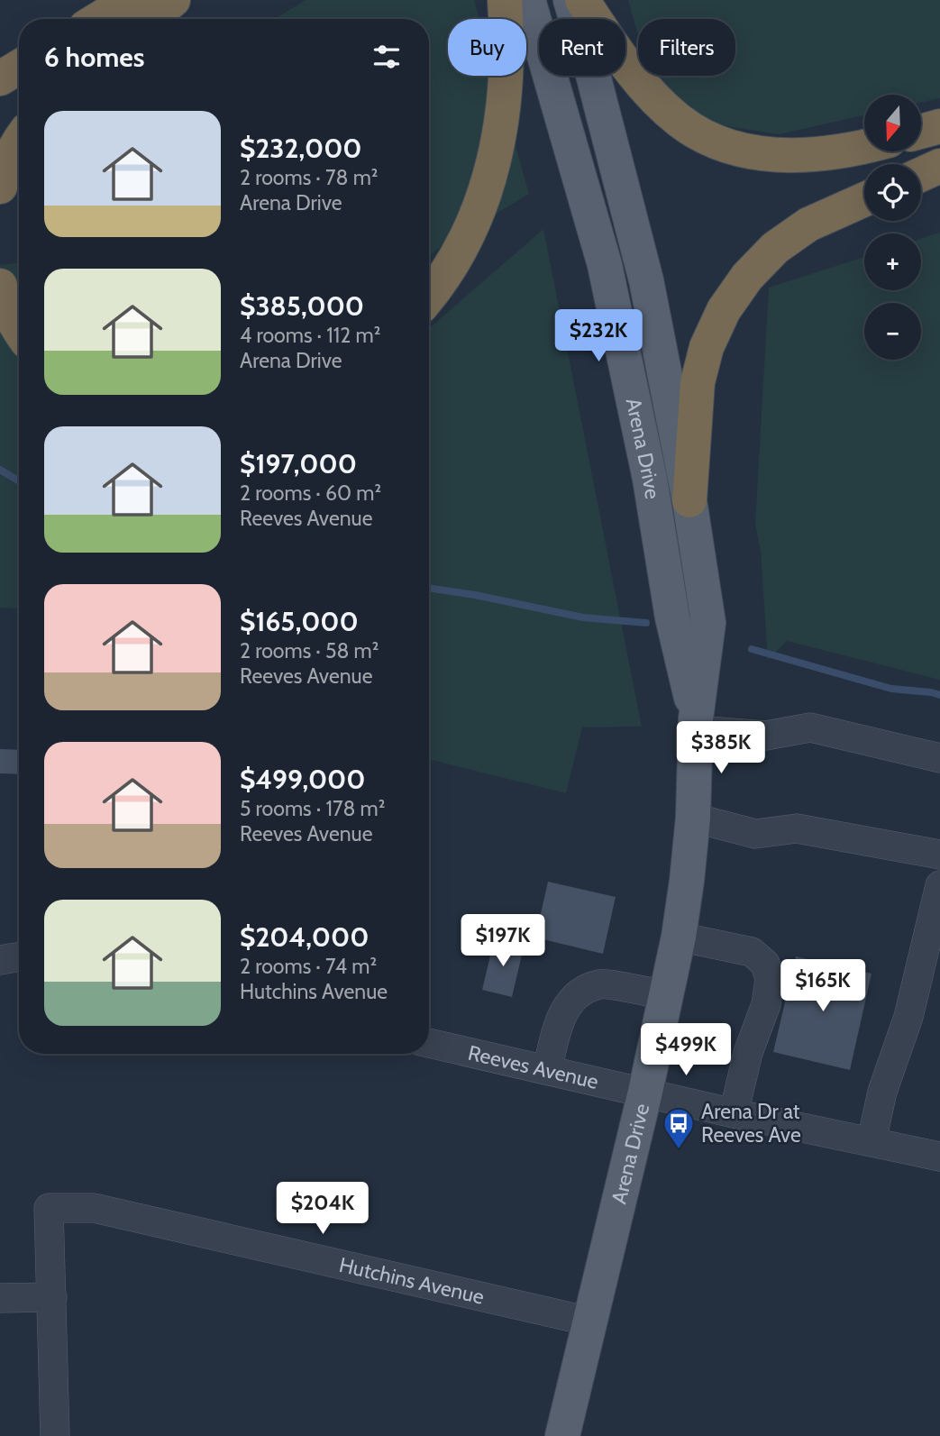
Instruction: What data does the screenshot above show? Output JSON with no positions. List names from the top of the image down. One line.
{"streets":{"main road":["Arena Drive"],"street":["Reeves Avenue","Hutchins Avenue"]},"crossings":[["Arena Drive","Reeves Avenue"],["Arena Drive","Hutchins Avenue"]],"places":{"bus stop":["Arena Dr at Reeves Ave"]},"north":"bottom","page":{"chip":["Buy","Rent","Filters"],"heading":"6 homes","map_buttons":["+","−"],"list":[{"name":"$232,000","note":"2 rooms · 78 m² · Arena Drive"},{"name":"$385,000","note":"4 rooms · 112 m² · Arena Drive"},{"name":"$197,000","note":"2 rooms · 60 m² · Reeves Avenue"},{"name":"$165,000","note":"2 rooms · 58 m² · Reeves Avenue"},{"name":"$499,000","note":"5 rooms · 178 m² · Reeves Avenue"},{"name":"$204,000","note":"2 rooms · 74 m² · Hutchins Avenue"}],"price":["$232K","$385K","$197K","$165K","$499K","$204K"]}}
